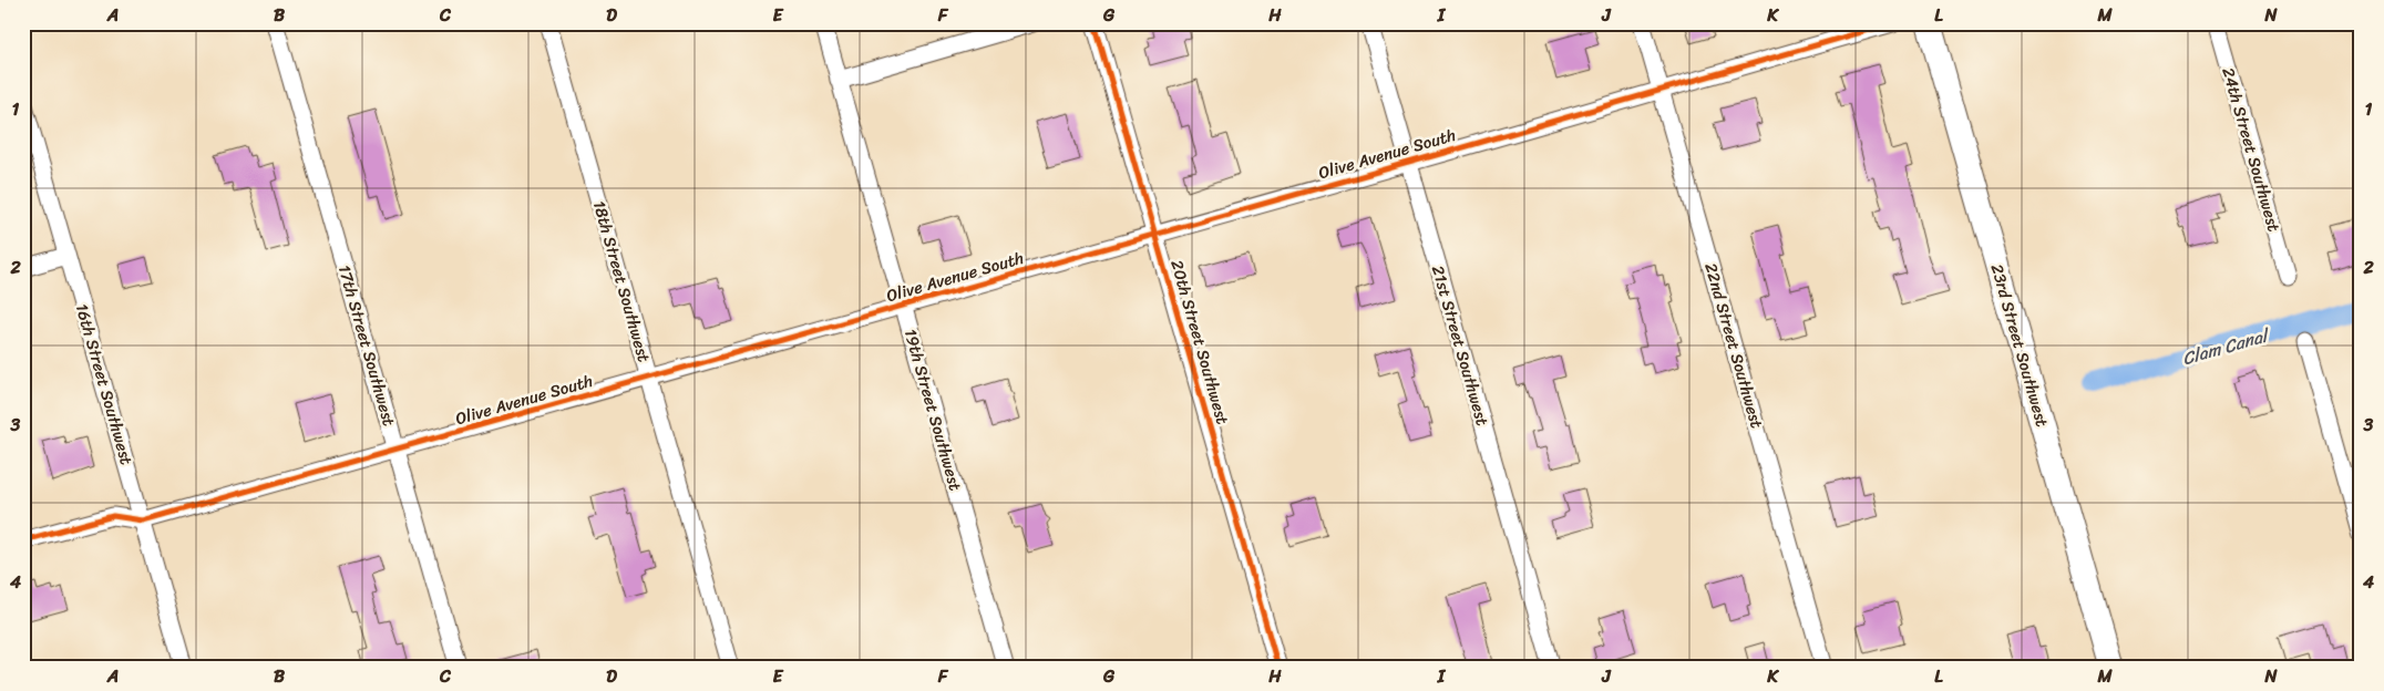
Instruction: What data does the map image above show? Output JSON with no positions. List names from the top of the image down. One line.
{"streets":{"street":["24th Street Southwest","Olive Avenue South","18th Street Southwest","20th Street Southwest","17th Street Southwest","21st Street Southwest","22nd Street Southwest","23rd Street Southwest","16th Street Southwest","19th Street Southwest"]},"crossings":[["Olive Avenue South","18th Street Southwest"],["Olive Avenue South","20th Street Southwest"],["Olive Avenue South","17th Street Southwest"],["Olive Avenue South","21st Street Southwest"],["Olive Avenue South","22nd Street Southwest"],["Olive Avenue South","16th Street Southwest"],["Olive Avenue South","19th Street Southwest"]],"water":["Clam Canal"],"grid":{"columns":["A","B","C","D","E","F","G","H","I","J","K","L","M","N"],"rows":["1","2","3","4"]}}
